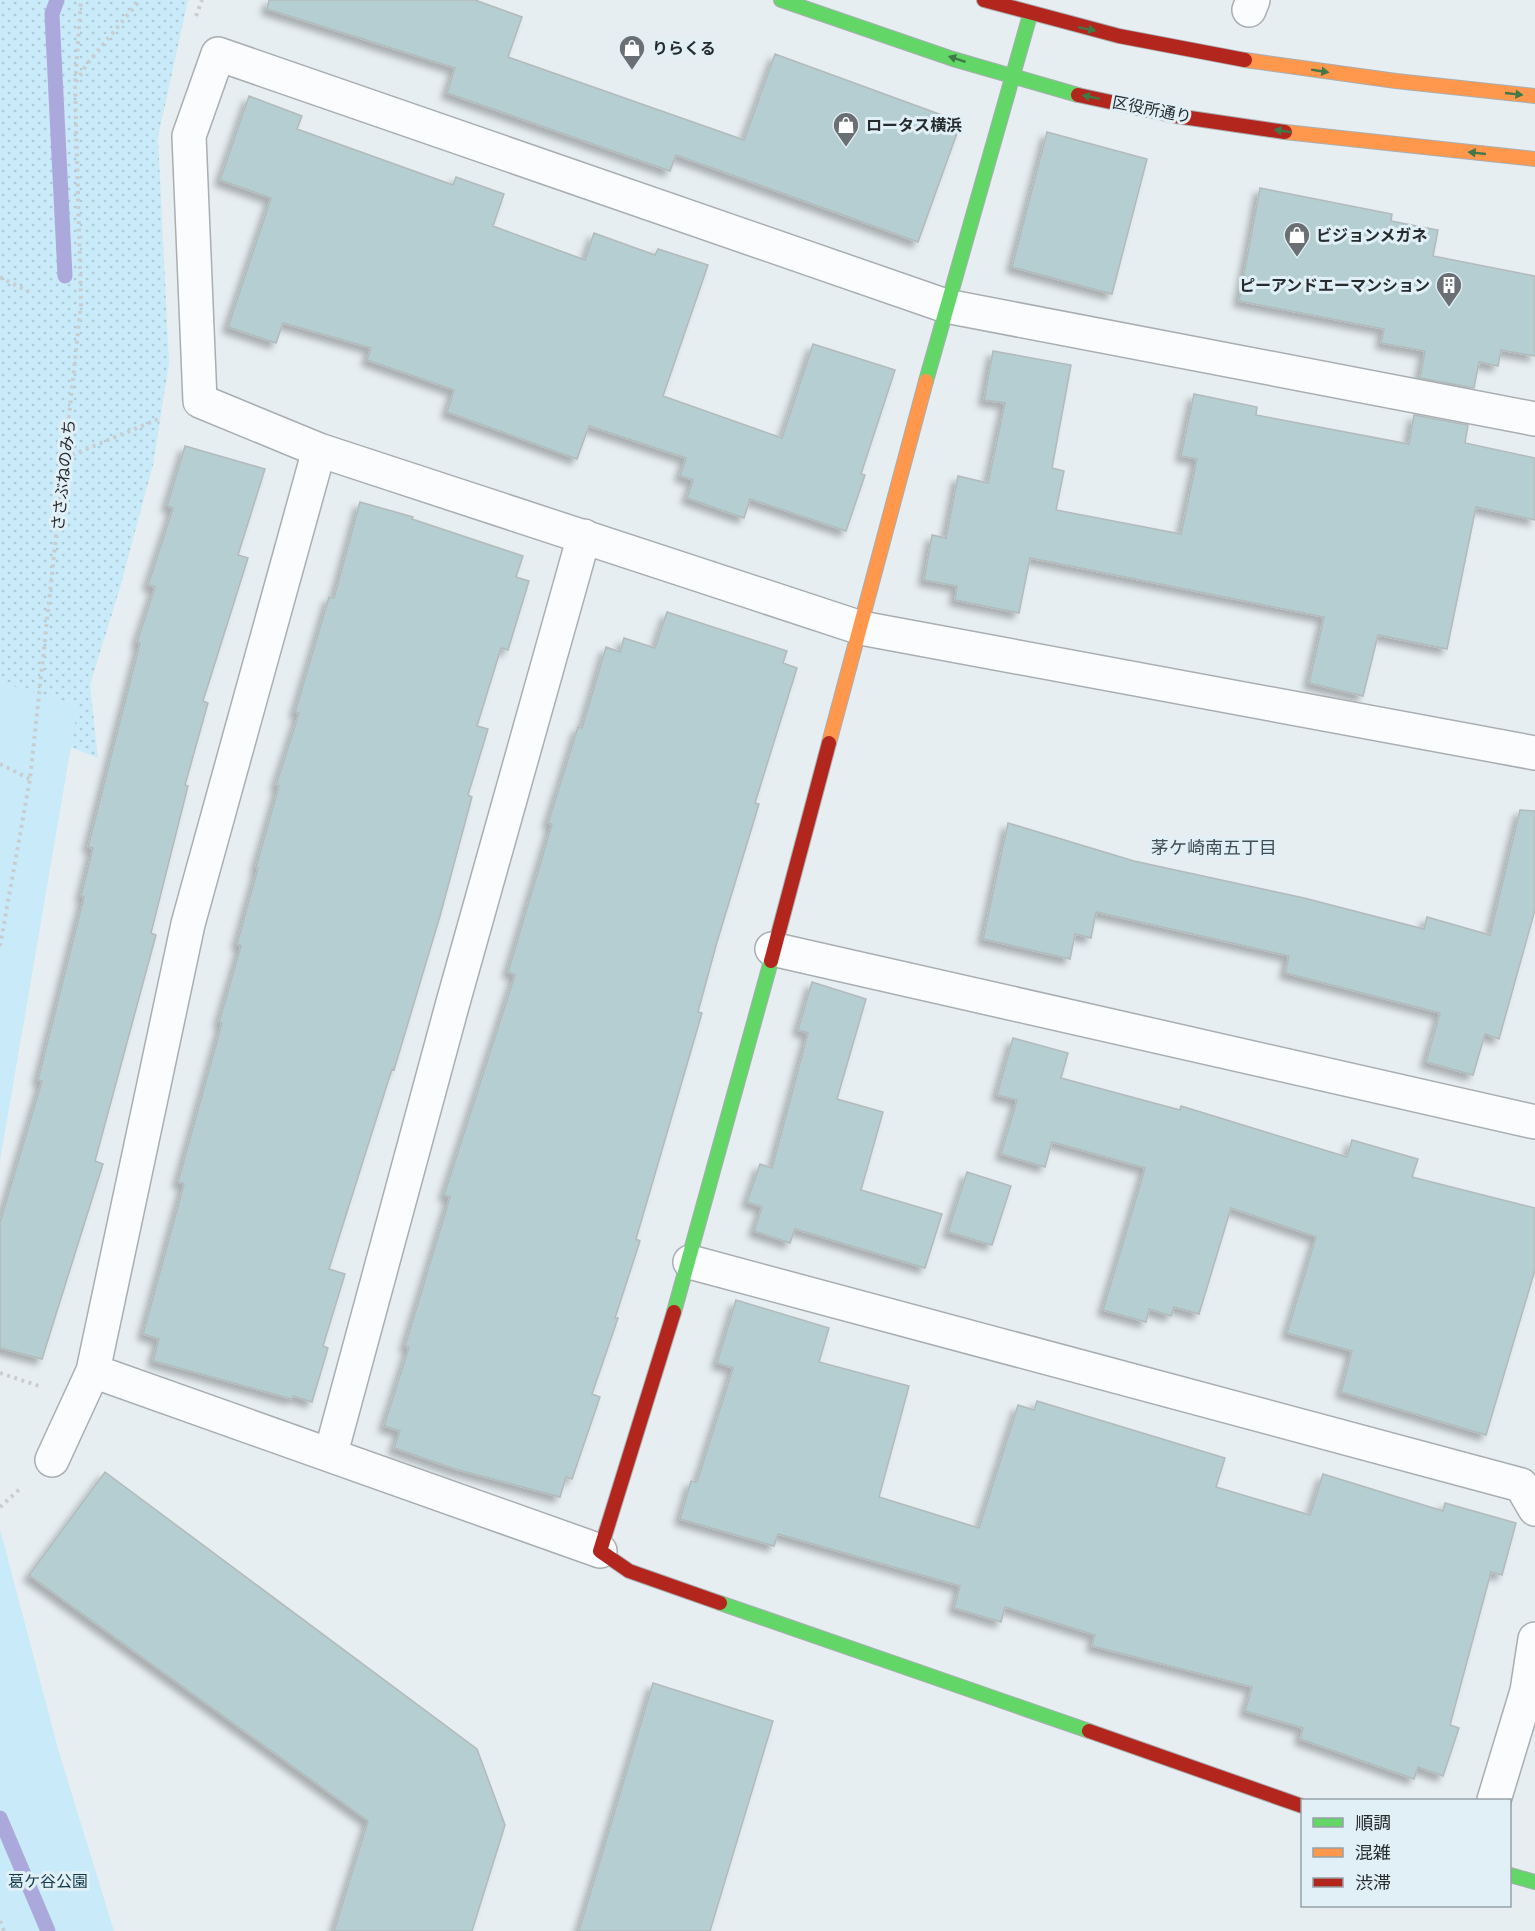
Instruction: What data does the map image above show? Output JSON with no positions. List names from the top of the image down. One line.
{"streets":{"street":["区役所通り"],"path":["ささぶねのみち"]},"districts":["茅ケ崎南五丁目"],"parks":["葛ケ谷公園"],"places":{"shop":["りらくる","ロータス横浜","ビジョンメガネ"],"building":["ピーアンドエーマンション"]},"legend":["順調","混雑","渋滞"]}
